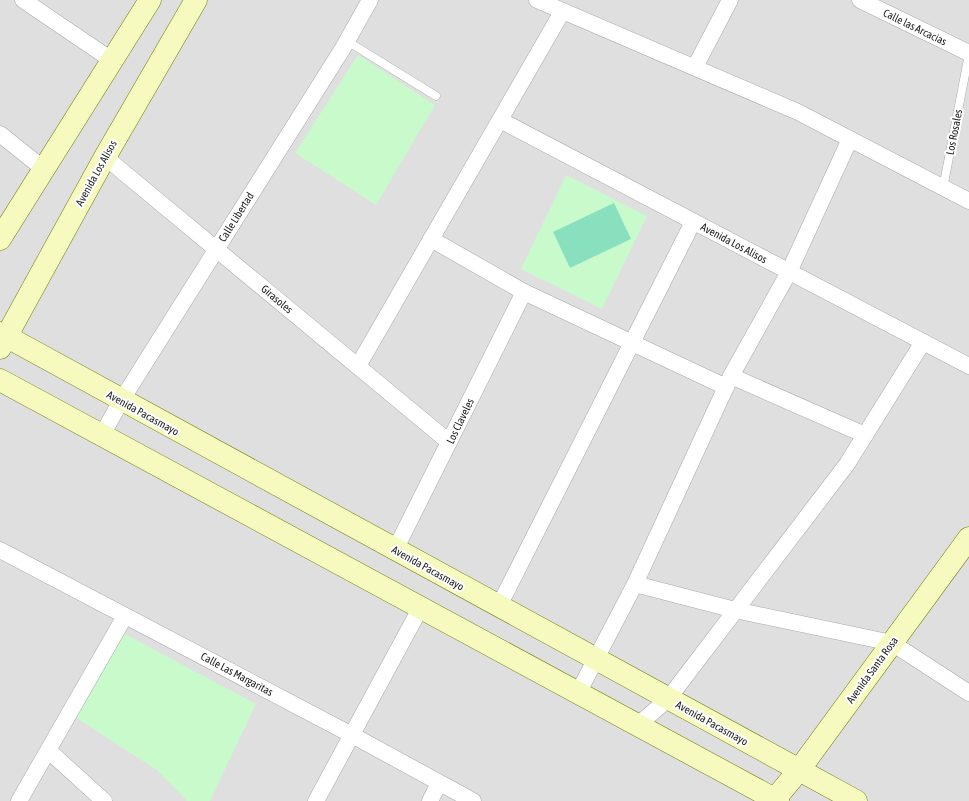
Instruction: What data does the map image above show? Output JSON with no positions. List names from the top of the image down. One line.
{"streets":{"main road":["Avenida Los Alisos","Avenida Pacasmayo","Avenida Santa Rosa"],"street":["Calle las Arcacias","Calle Libertad","Girasoles","Los Claveles","Calle Las Margaritas"],"lane":["Los Rosales"]},"crossings":[["Calle las Arcacias","Los Rosales"],["Avenida Los Alisos","Girasoles"],["Avenida Los Alisos","Avenida Pacasmayo"],["Calle Libertad","Girasoles"],["Calle Libertad","Avenida Pacasmayo"],["Girasoles","Los Claveles"],["Avenida Pacasmayo","Los Claveles"],["Avenida Pacasmayo","Avenida Santa Rosa"]]}
